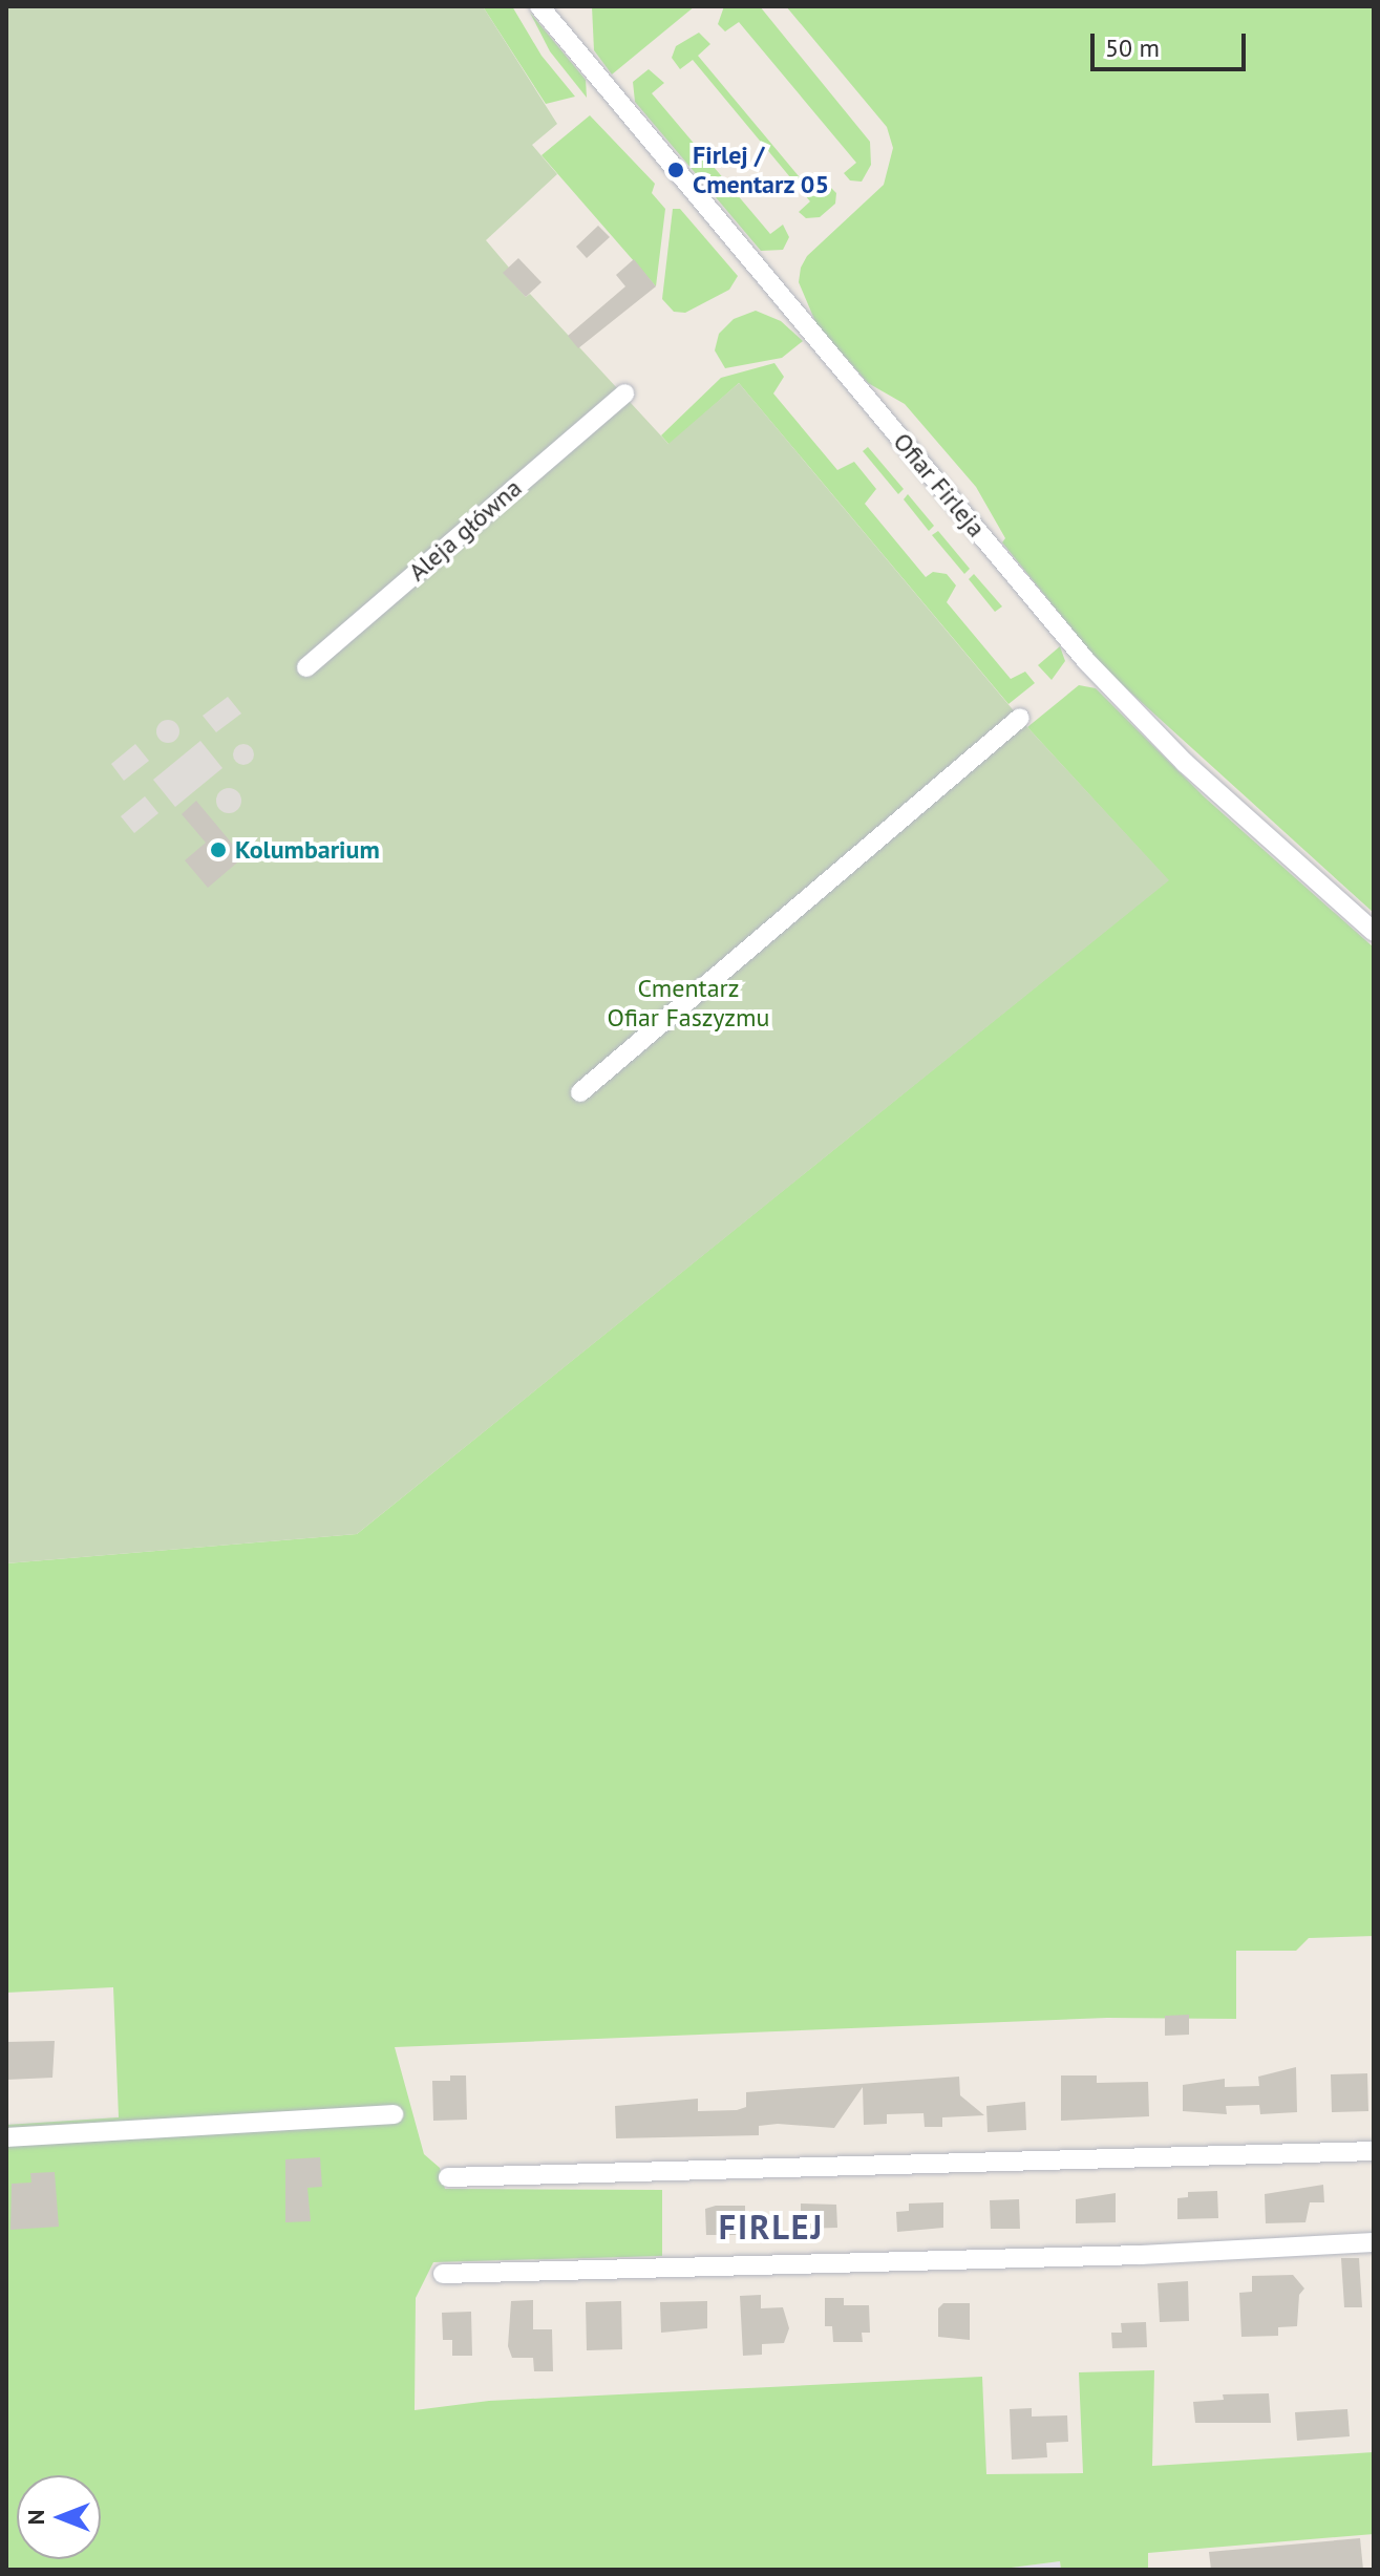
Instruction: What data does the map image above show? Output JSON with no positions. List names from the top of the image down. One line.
{"streets":{"street":["Ofiar Firleja","Aleja główna"]},"districts":["FIRLEJ"],"parks":["Cmentarz Ofiar Faszyzmu"],"places":["Firlej / Cmentarz 05","Kolumbarium"],"scale_bar":"50 m","north":"left"}
